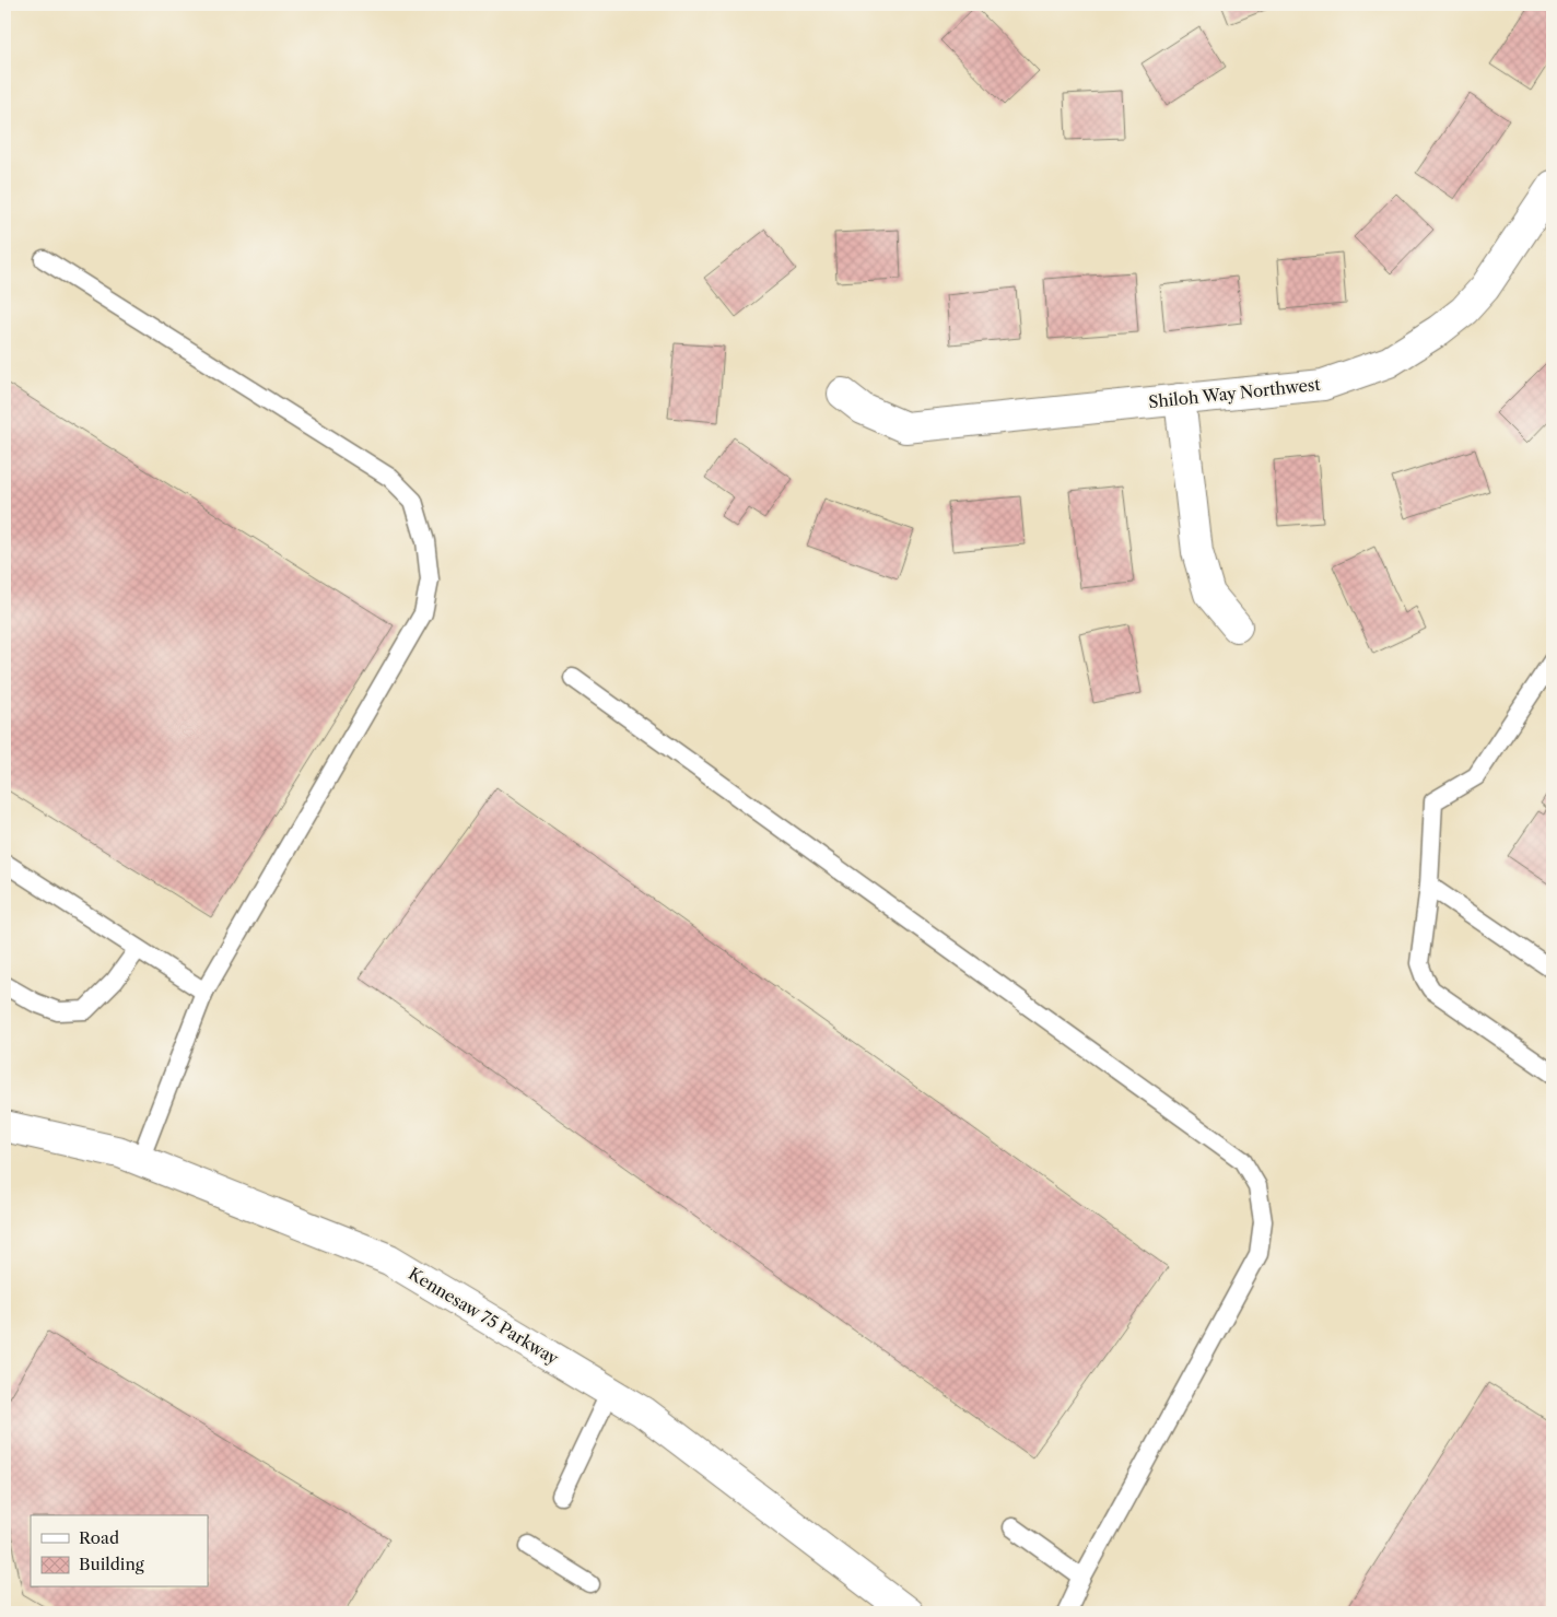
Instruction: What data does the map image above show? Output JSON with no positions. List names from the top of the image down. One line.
{"streets":{"street":["Shiloh Way Northwest","Kennesaw 75 Parkway"]},"legend":["Road","Building"]}
